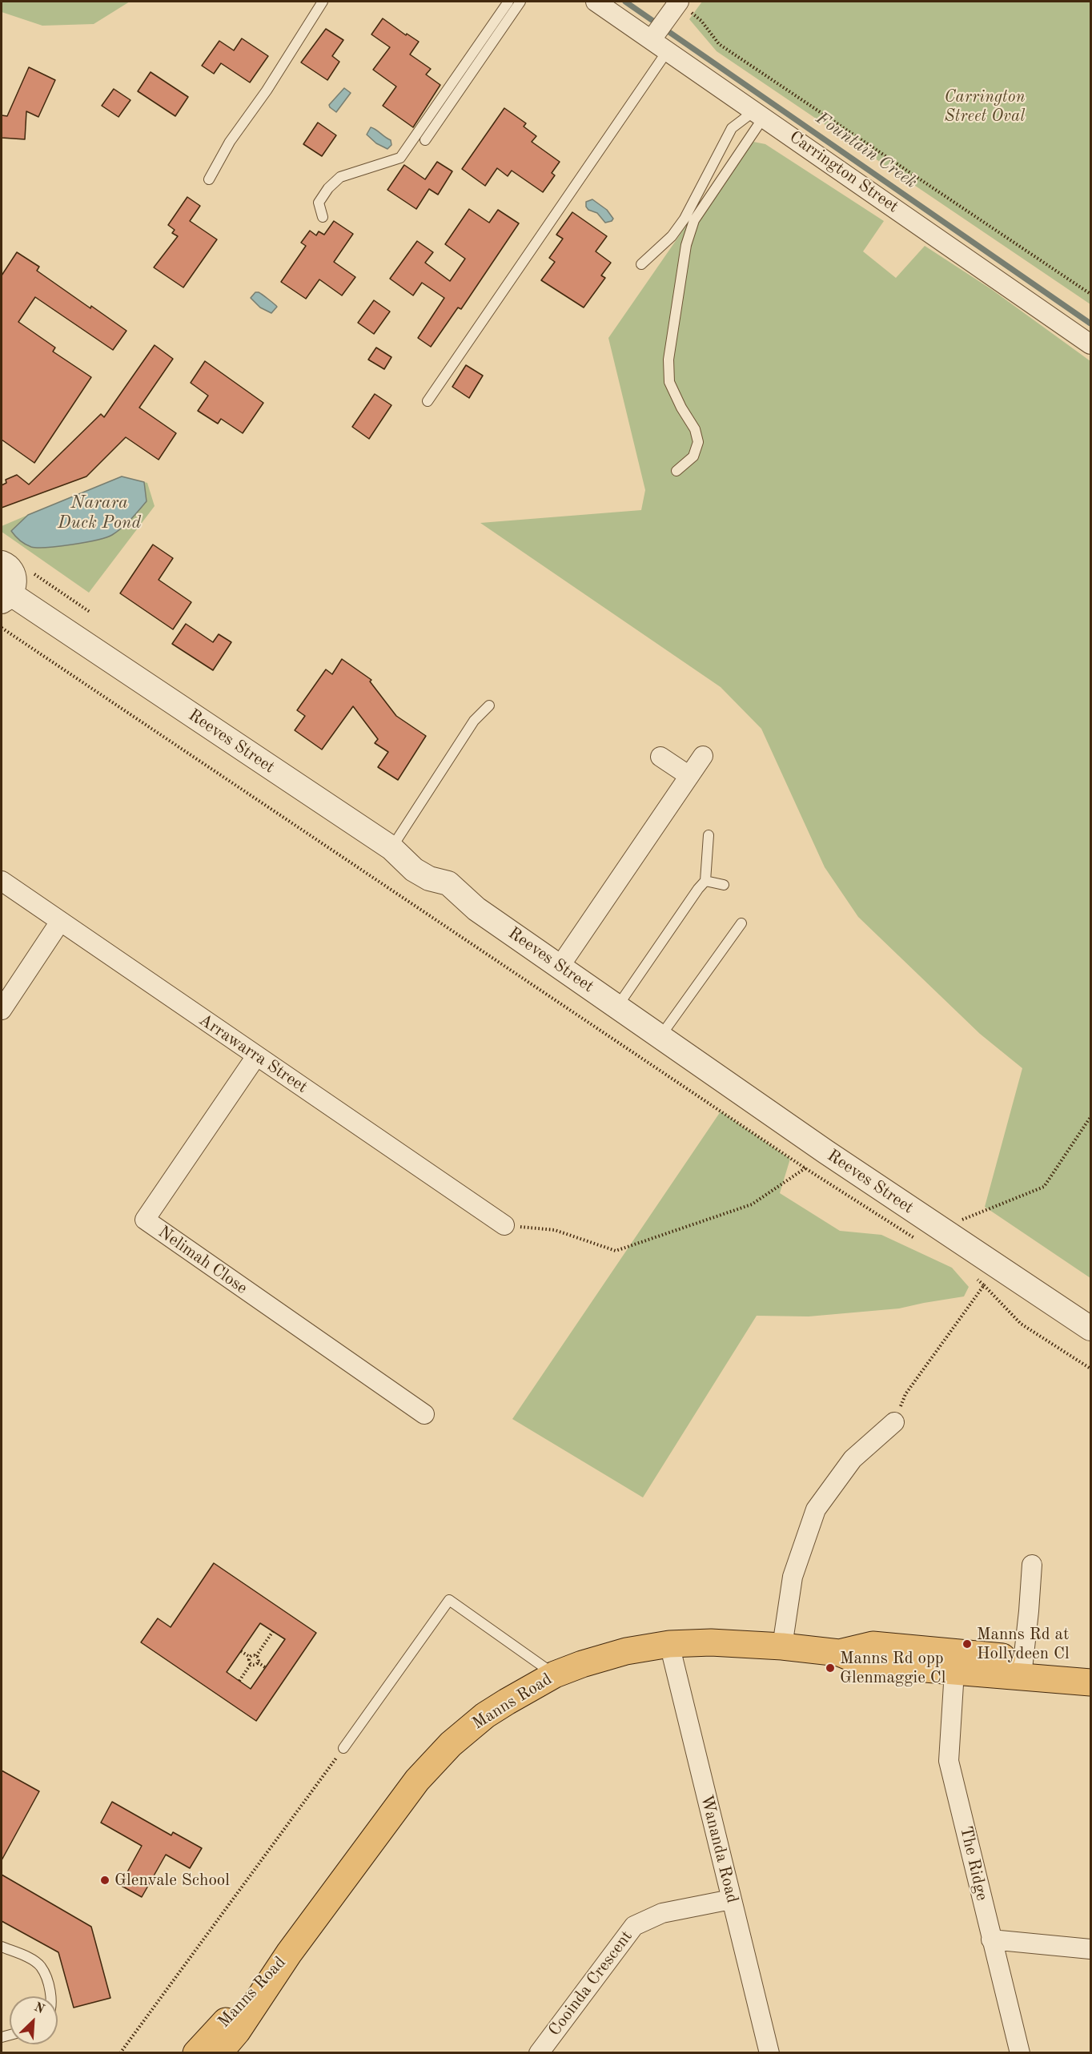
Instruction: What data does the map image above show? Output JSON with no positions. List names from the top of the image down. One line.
{"streets":{"main road":["Manns Road"],"street":["Carrington Street","Reeves Street","Arrawarra Street","Nelimah Close","Wananda Road","The Ridge","Cooinda Crescent"]},"crossings":[["Arrawarra Street","Nelimah Close"],["Manns Road","Wananda Road"],["Manns Road","The Ridge"],["Wananda Road","Cooinda Crescent"]],"water":["Fountain Creek","Narara Duck Pond"],"parks":["Carrington Street Oval"],"places":["Manns Rd at Hollydeen Cl","Manns Rd opp Glenmaggie Cl","Glenvale School"],"north":"top right"}
